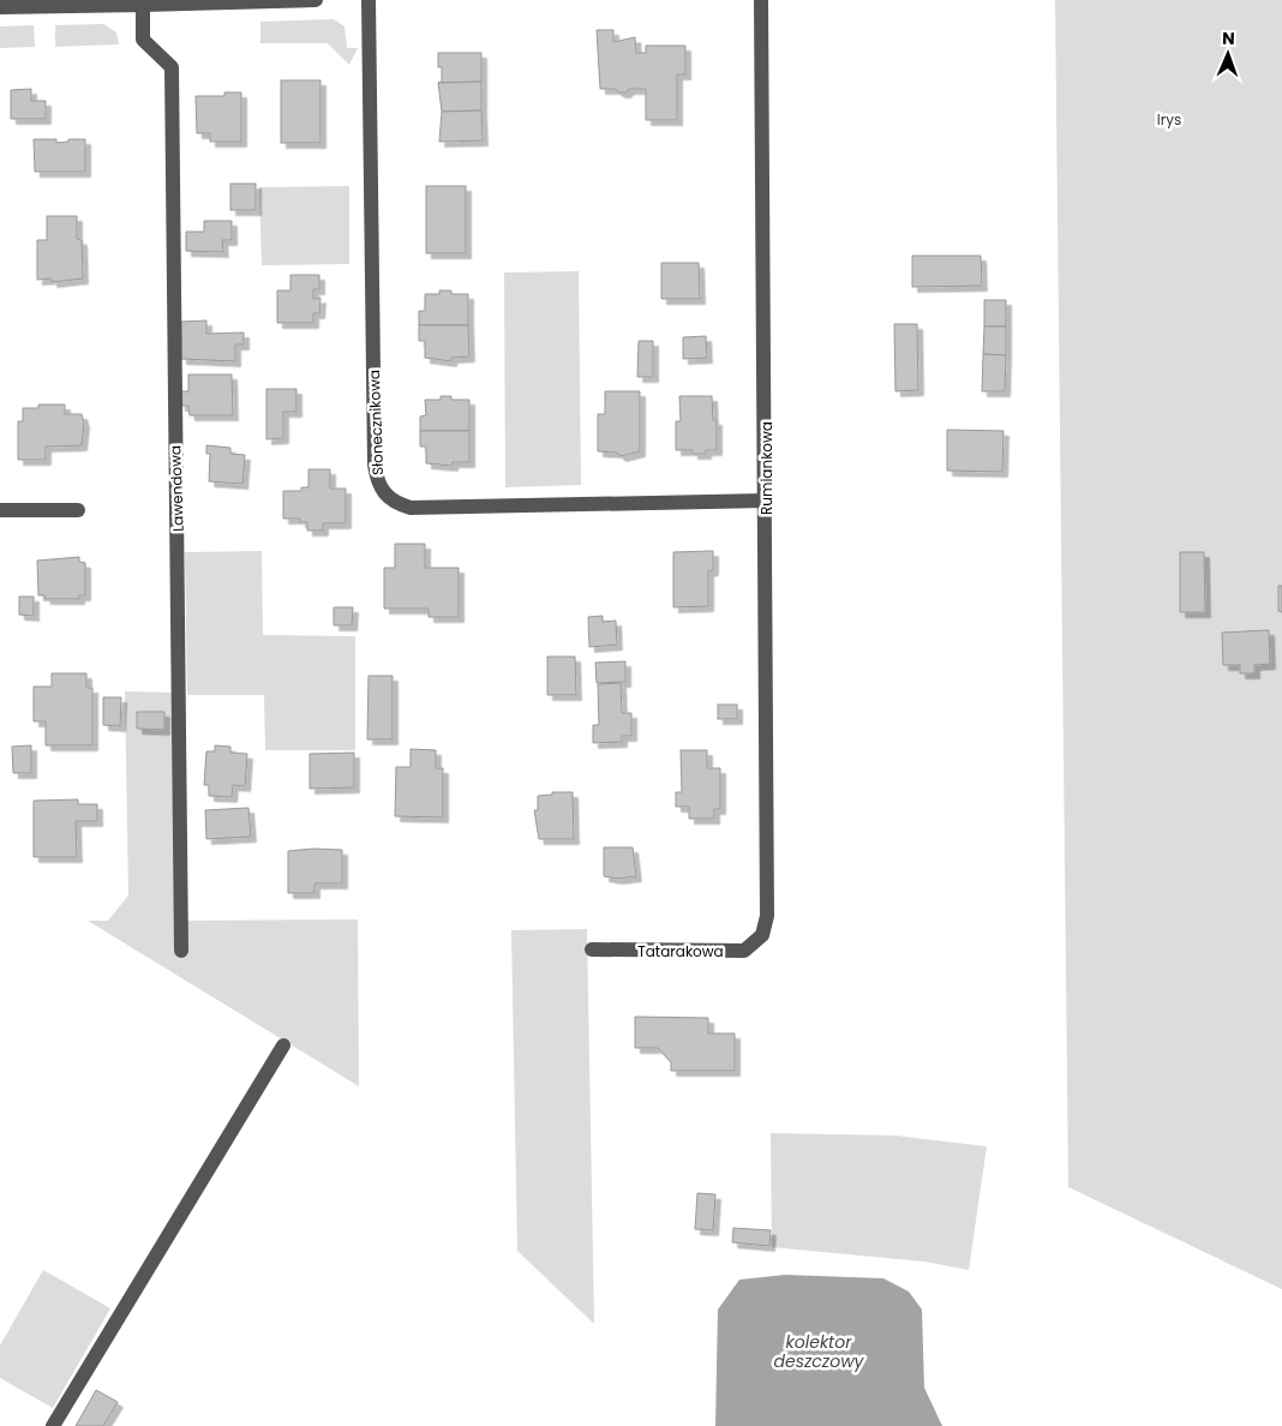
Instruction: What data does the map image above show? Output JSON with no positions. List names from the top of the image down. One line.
{"streets":{"street":["Słonecznikowa","Rumiankowa","Lawendowa","Tatarakowa"]},"crossings":[["Słonecznikowa","Rumiankowa"],["Rumiankowa","Tatarakowa"]],"water":["kolektor deszczowy"],"parks":["Irys"],"north":"top"}
